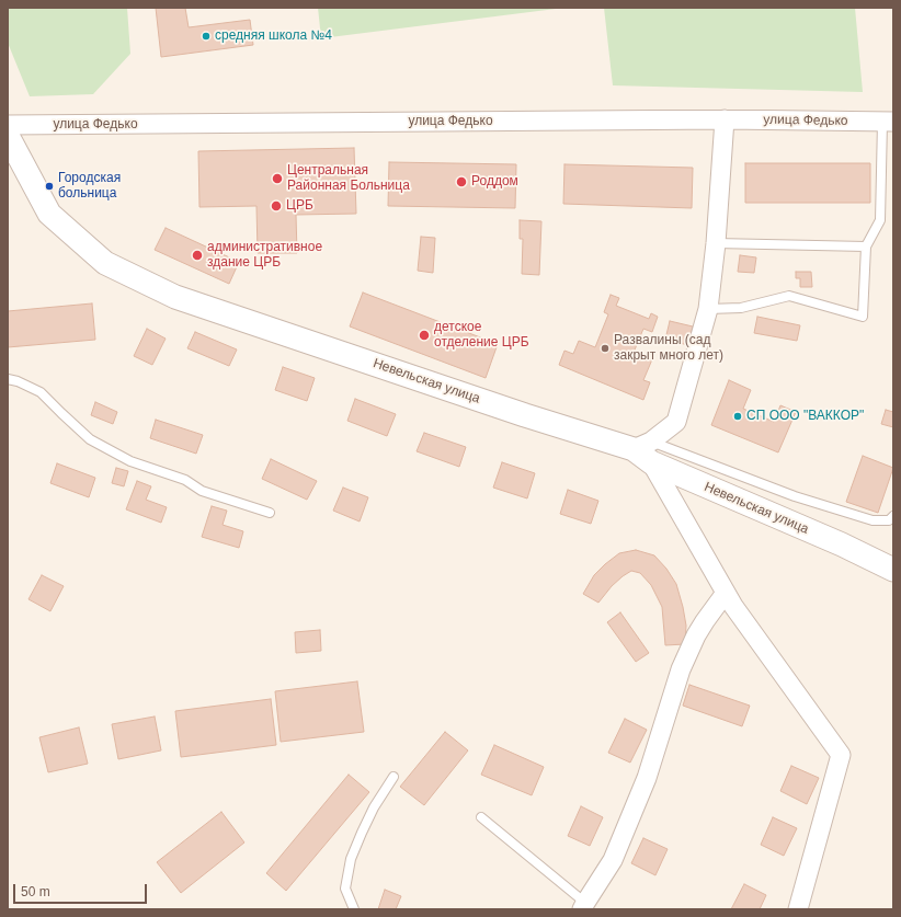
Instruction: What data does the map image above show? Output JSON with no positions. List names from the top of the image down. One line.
{"streets":{"street":["улица Федько","Невельская улица"]},"places":["средняя школа №4","Центральная Районная Больница","Роддом","Городская больница","ЦРБ","административное здание ЦРБ","детское отделение ЦРБ","Развалины (сад закрыт много лет)","СП ООО \"ВАККОР\""],"scale_bar":"50 m"}
